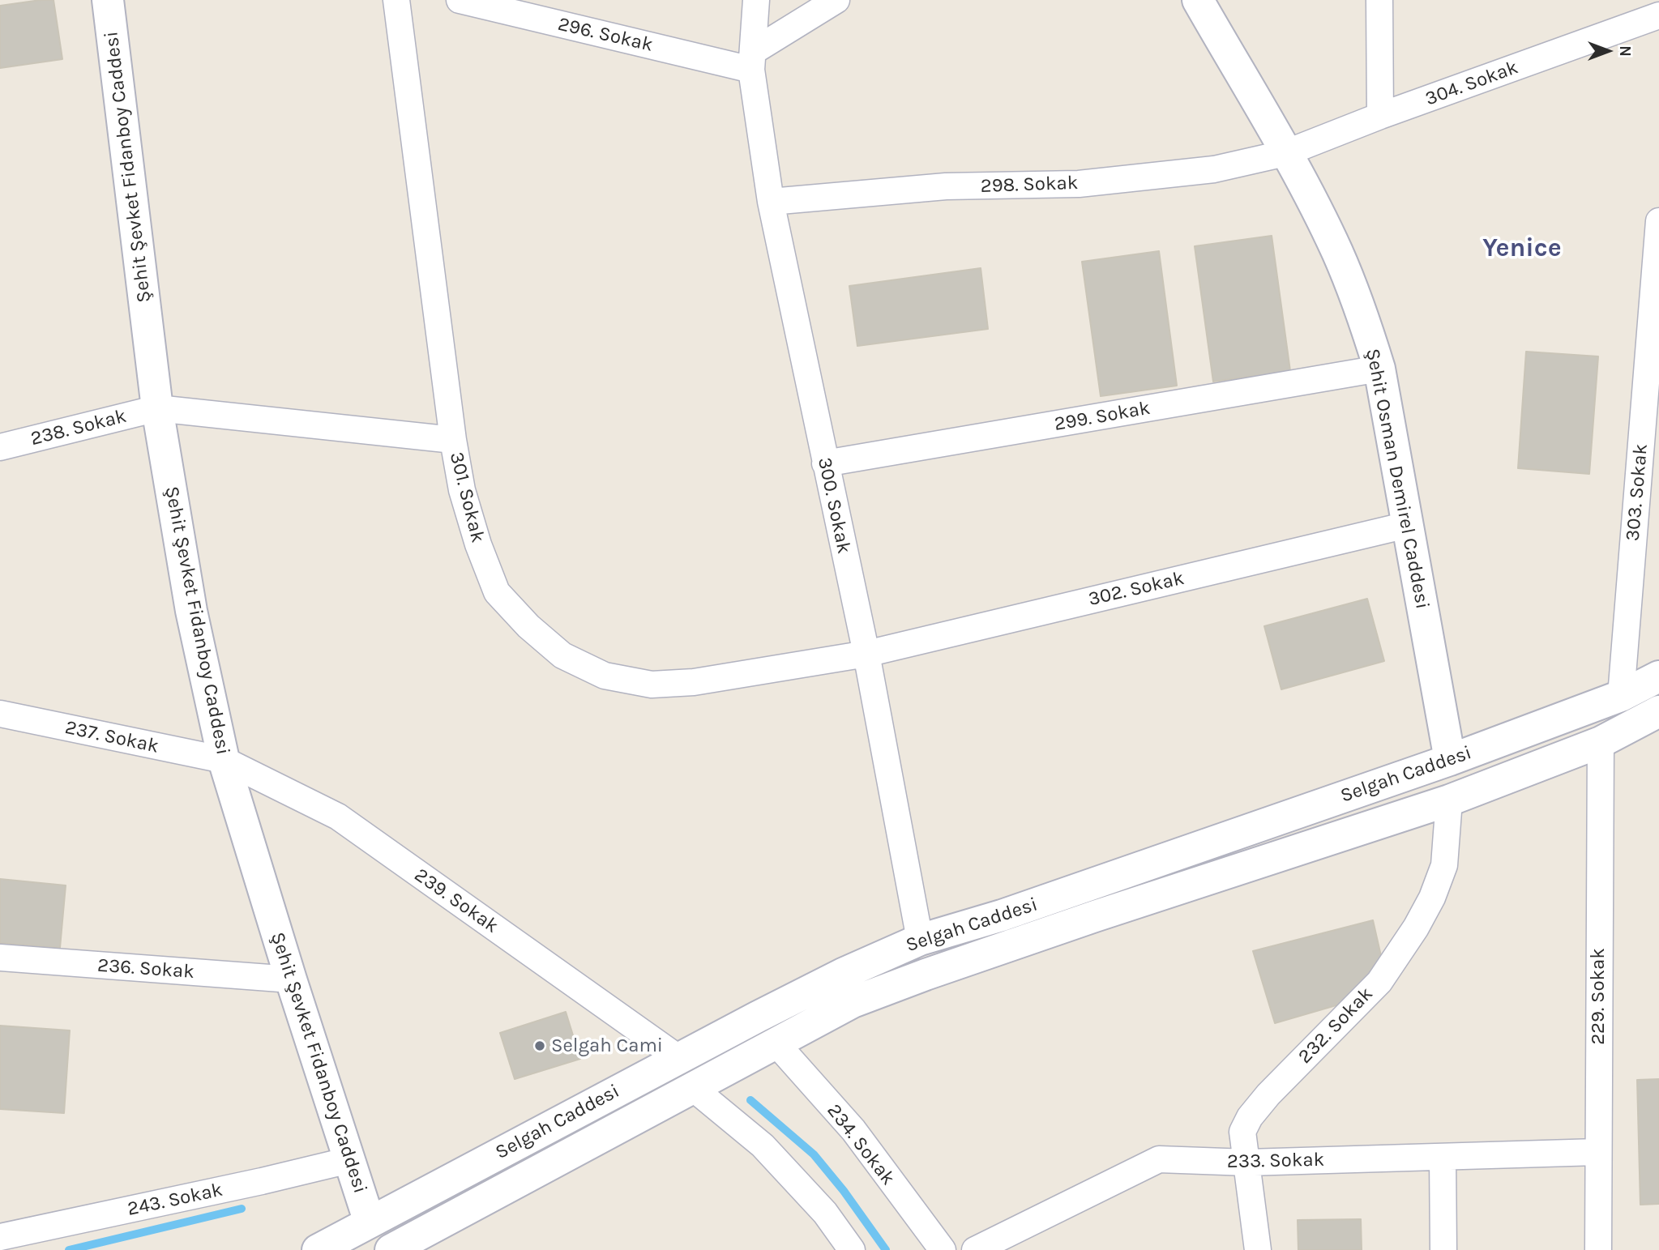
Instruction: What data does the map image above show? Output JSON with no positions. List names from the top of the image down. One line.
{"streets":{"main road":["Şehit Şevket Fidanboy Caddesi","Şehit Osman Demirel Caddesi","Selgah Caddesi"],"street":["296. Sokak","304. Sokak","298. Sokak","299. Sokak","238. Sokak","303. Sokak","301. Sokak","300. Sokak","302. Sokak","237. Sokak","239. Sokak","236. Sokak","229. Sokak","232. Sokak","234. Sokak","233. Sokak","243. Sokak"]},"crossings":[["296. Sokak","300. Sokak"],["304. Sokak","298. Sokak"],["304. Sokak","Şehit Osman Demirel Caddesi"],["Şehit Şevket Fidanboy Caddesi","238. Sokak"],["Şehit Şevket Fidanboy Caddesi","237. Sokak"],["Şehit Şevket Fidanboy Caddesi","Selgah Caddesi"],["Şehit Şevket Fidanboy Caddesi","239. Sokak"],["Şehit Şevket Fidanboy Caddesi","236. Sokak"],["Şehit Şevket Fidanboy Caddesi","243. Sokak"],["298. Sokak","Şehit Osman Demirel Caddesi"],["298. Sokak","300. Sokak"],["299. Sokak","Şehit Osman Demirel Caddesi"],["299. Sokak","300. Sokak"],["238. Sokak","301. Sokak"],["Şehit Osman Demirel Caddesi","302. Sokak"],["Şehit Osman Demirel Caddesi","Selgah Caddesi"],["303. Sokak","Selgah Caddesi"],["301. Sokak","300. Sokak"],["301. Sokak","302. Sokak"],["300. Sokak","302. Sokak"],["300. Sokak","Selgah Caddesi"],["237. Sokak","239. Sokak"],["Selgah Caddesi","239. Sokak"],["Selgah Caddesi","229. Sokak"],["Selgah Caddesi","232. Sokak"],["Selgah Caddesi","234. Sokak"],["229. Sokak","233. Sokak"],["232. Sokak","233. Sokak"]],"districts":["Yenice"],"places":["Selgah Cami"],"north":"right"}
